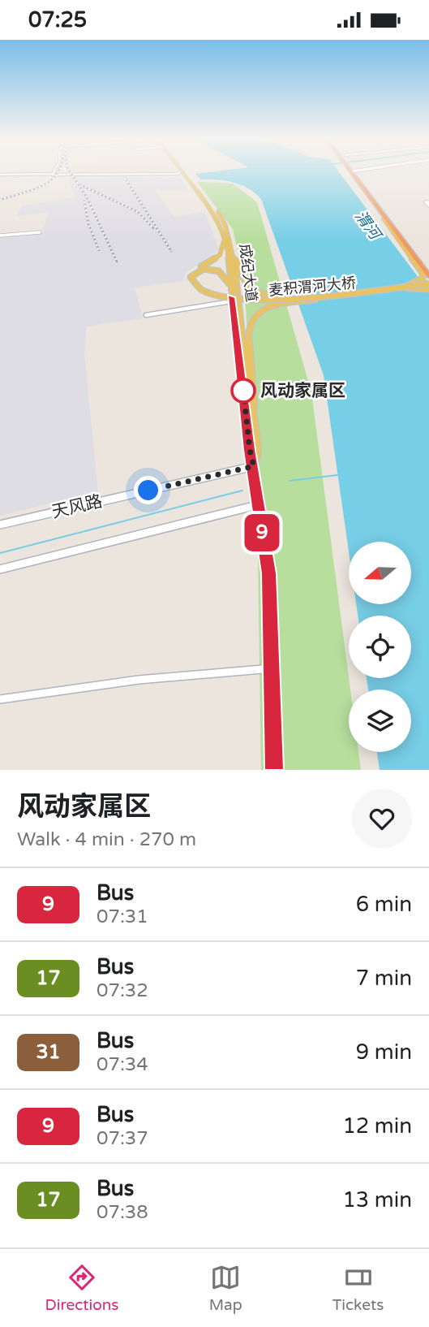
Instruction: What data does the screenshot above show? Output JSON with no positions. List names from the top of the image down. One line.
{"streets":{"main road":["成纪大道","麦积渭河大桥","天风路"]},"crossings":[["成纪大道","天风路"]],"water":["渭河"],"places":["风动家属区"],"lines":["bus line 9"],"north":"left","page":{"status":"07:25","on_map":"9","heading":["风动家属区","Walk · 4 min · 270 m"],"list":[{"mark":"9","name":"Bus","note":"07:31","value":"6 min"},{"mark":"17","name":"Bus","note":"07:32","value":"7 min"},{"mark":"31","name":"Bus","note":"07:34","value":"9 min"},{"mark":"9","name":"Bus","note":"07:37","value":"12 min"},{"mark":"17","name":"Bus","note":"07:38","value":"13 min"}],"tabs":["Directions","Map","Tickets"]}}
